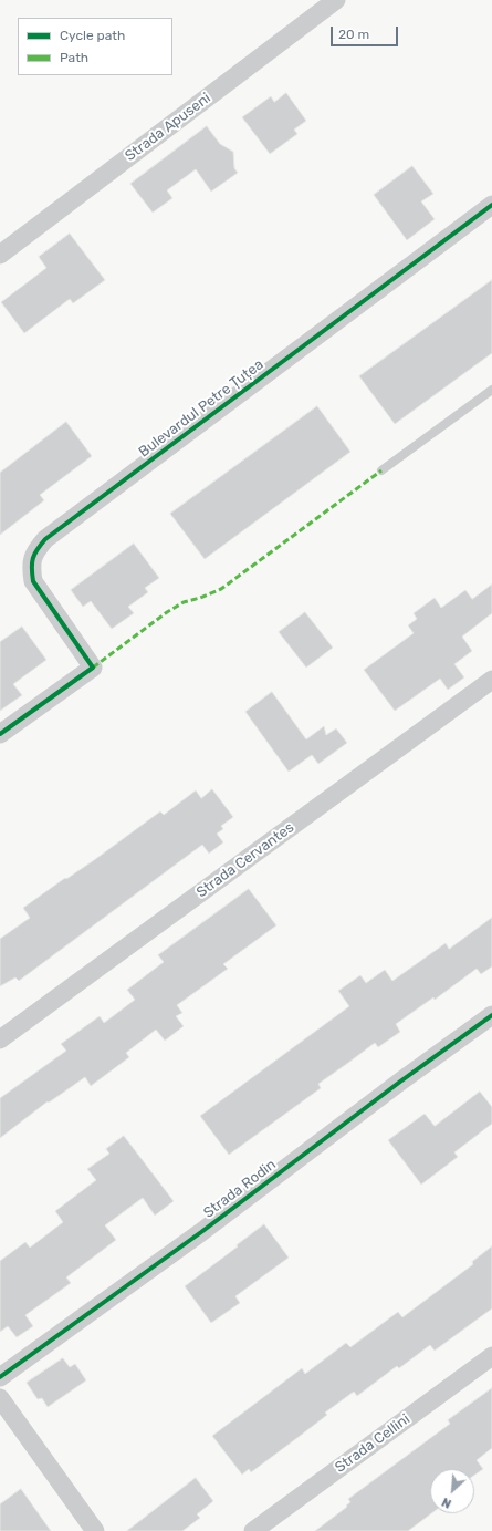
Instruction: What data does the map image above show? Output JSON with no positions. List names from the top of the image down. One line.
{"streets":{"street":["Strada Apuseni","Bulevardul Petre Țuțea","Strada Cervantes","Strada Rodin","Strada Cellini"]},"legend":["Cycle path","Path"],"scale_bar":"20 m","north":"bottom left"}
